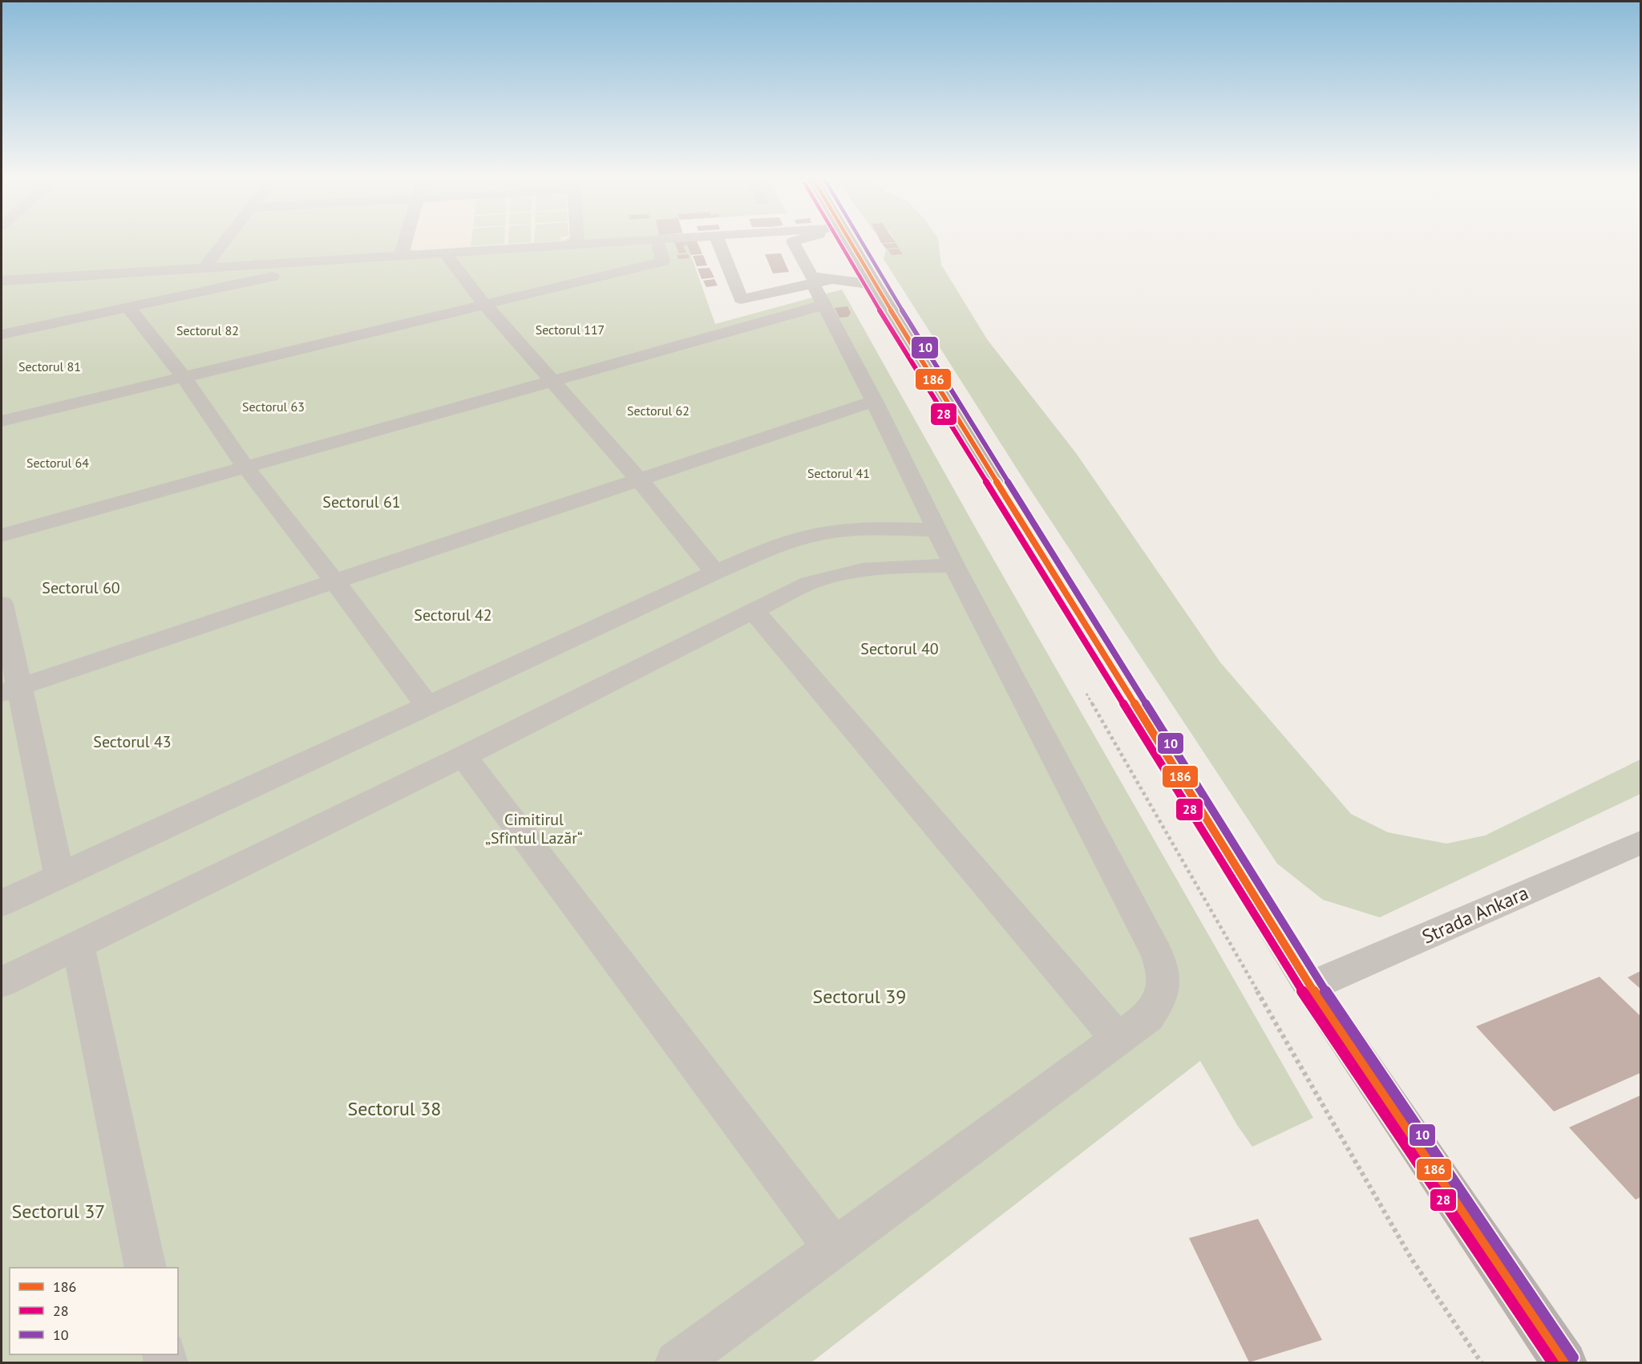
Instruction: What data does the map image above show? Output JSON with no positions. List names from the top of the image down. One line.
{"streets":{"street":["Strada Ankara"]},"parks":["Sectorul 117","Sectorul 82","Sectorul 81","Sectorul 63","Sectorul 62","Sectorul 64","Sectorul 41","Sectorul 61","Sectorul 60","Sectorul 42","Sectorul 40","Sectorul 43","Cimitirul „Sfîntul Lazăr“","Sectorul 39","Sectorul 38","Sectorul 37"],"lines":["transit line 186","transit line 28","transit line 10"],"legend":["186","28","10"]}
